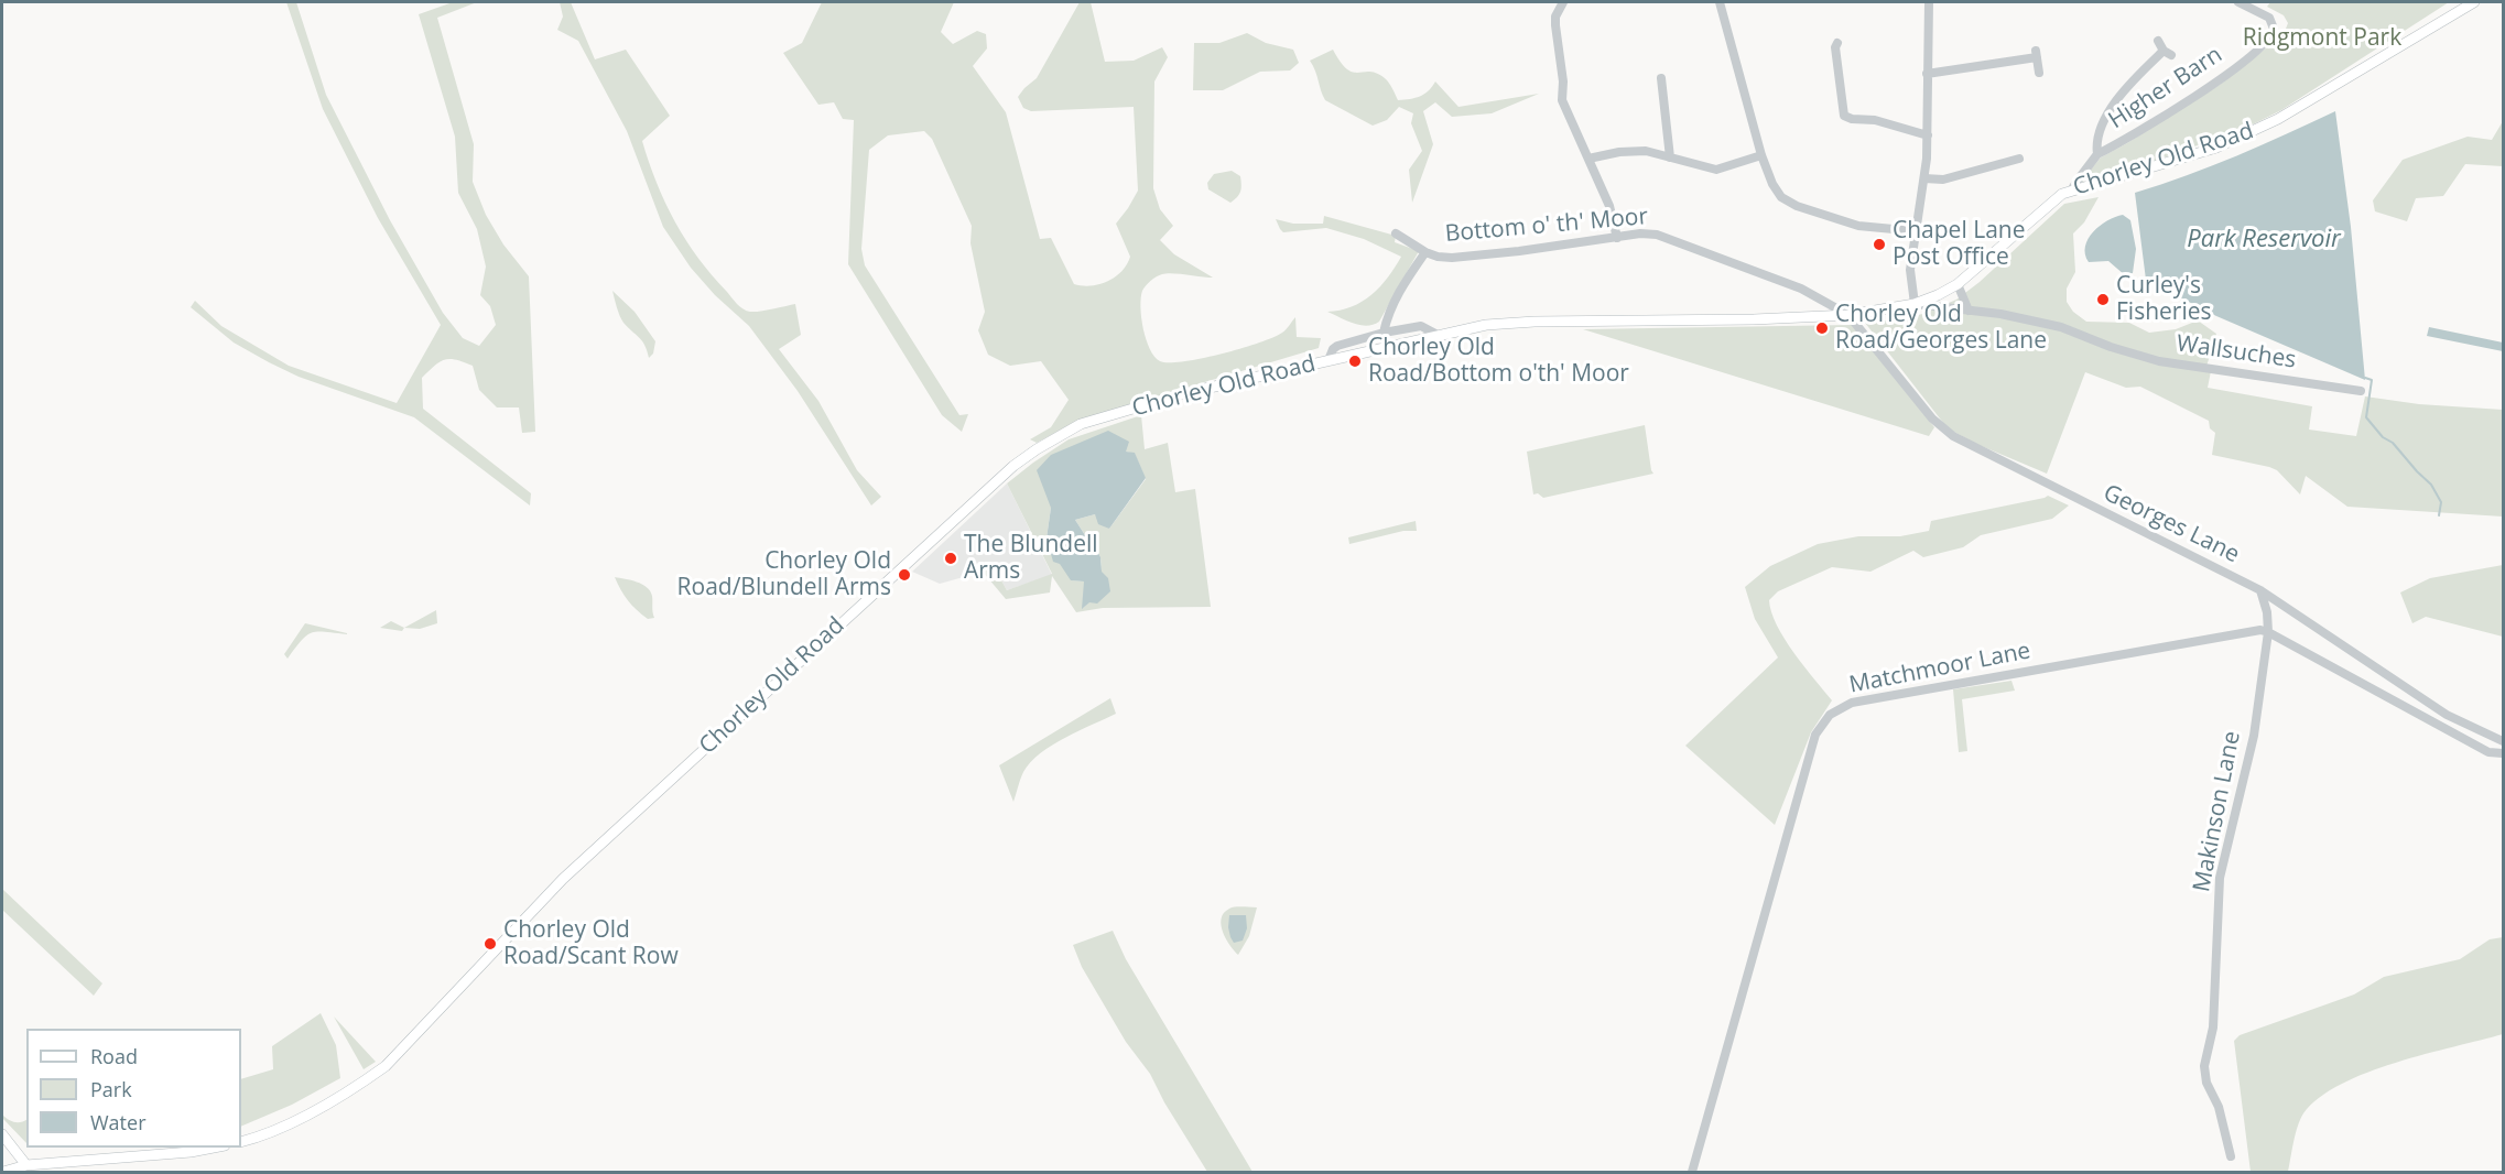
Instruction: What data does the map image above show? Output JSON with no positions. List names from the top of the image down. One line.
{"streets":{"main road":["Chorley Old Road"],"street":["Higher Barn","Bottom o' th' Moor","Wallsuches","Georges Lane","Matchmoor Lane","Makinson Lane"]},"crossings":[["Chorley Old Road","Bottom o' th' Moor"],["Chorley Old Road","Wallsuches"],["Chorley Old Road","Georges Lane"],["Bottom o' th' Moor","Georges Lane"],["Georges Lane","Makinson Lane"],["Matchmoor Lane","Makinson Lane"]],"water":["Park Reservoir"],"parks":["Ridgmont Park"],"places":["Chapel Lane Post Office","Curley's Fisheries","Chorley Old Road/Georges Lane","Chorley Old Road/Bottom o'th' Moor","The Blundell Arms","Chorley Old Road/Blundell Arms","Chorley Old Road/Scant Row"],"legend":["Road","Park","Water"]}
